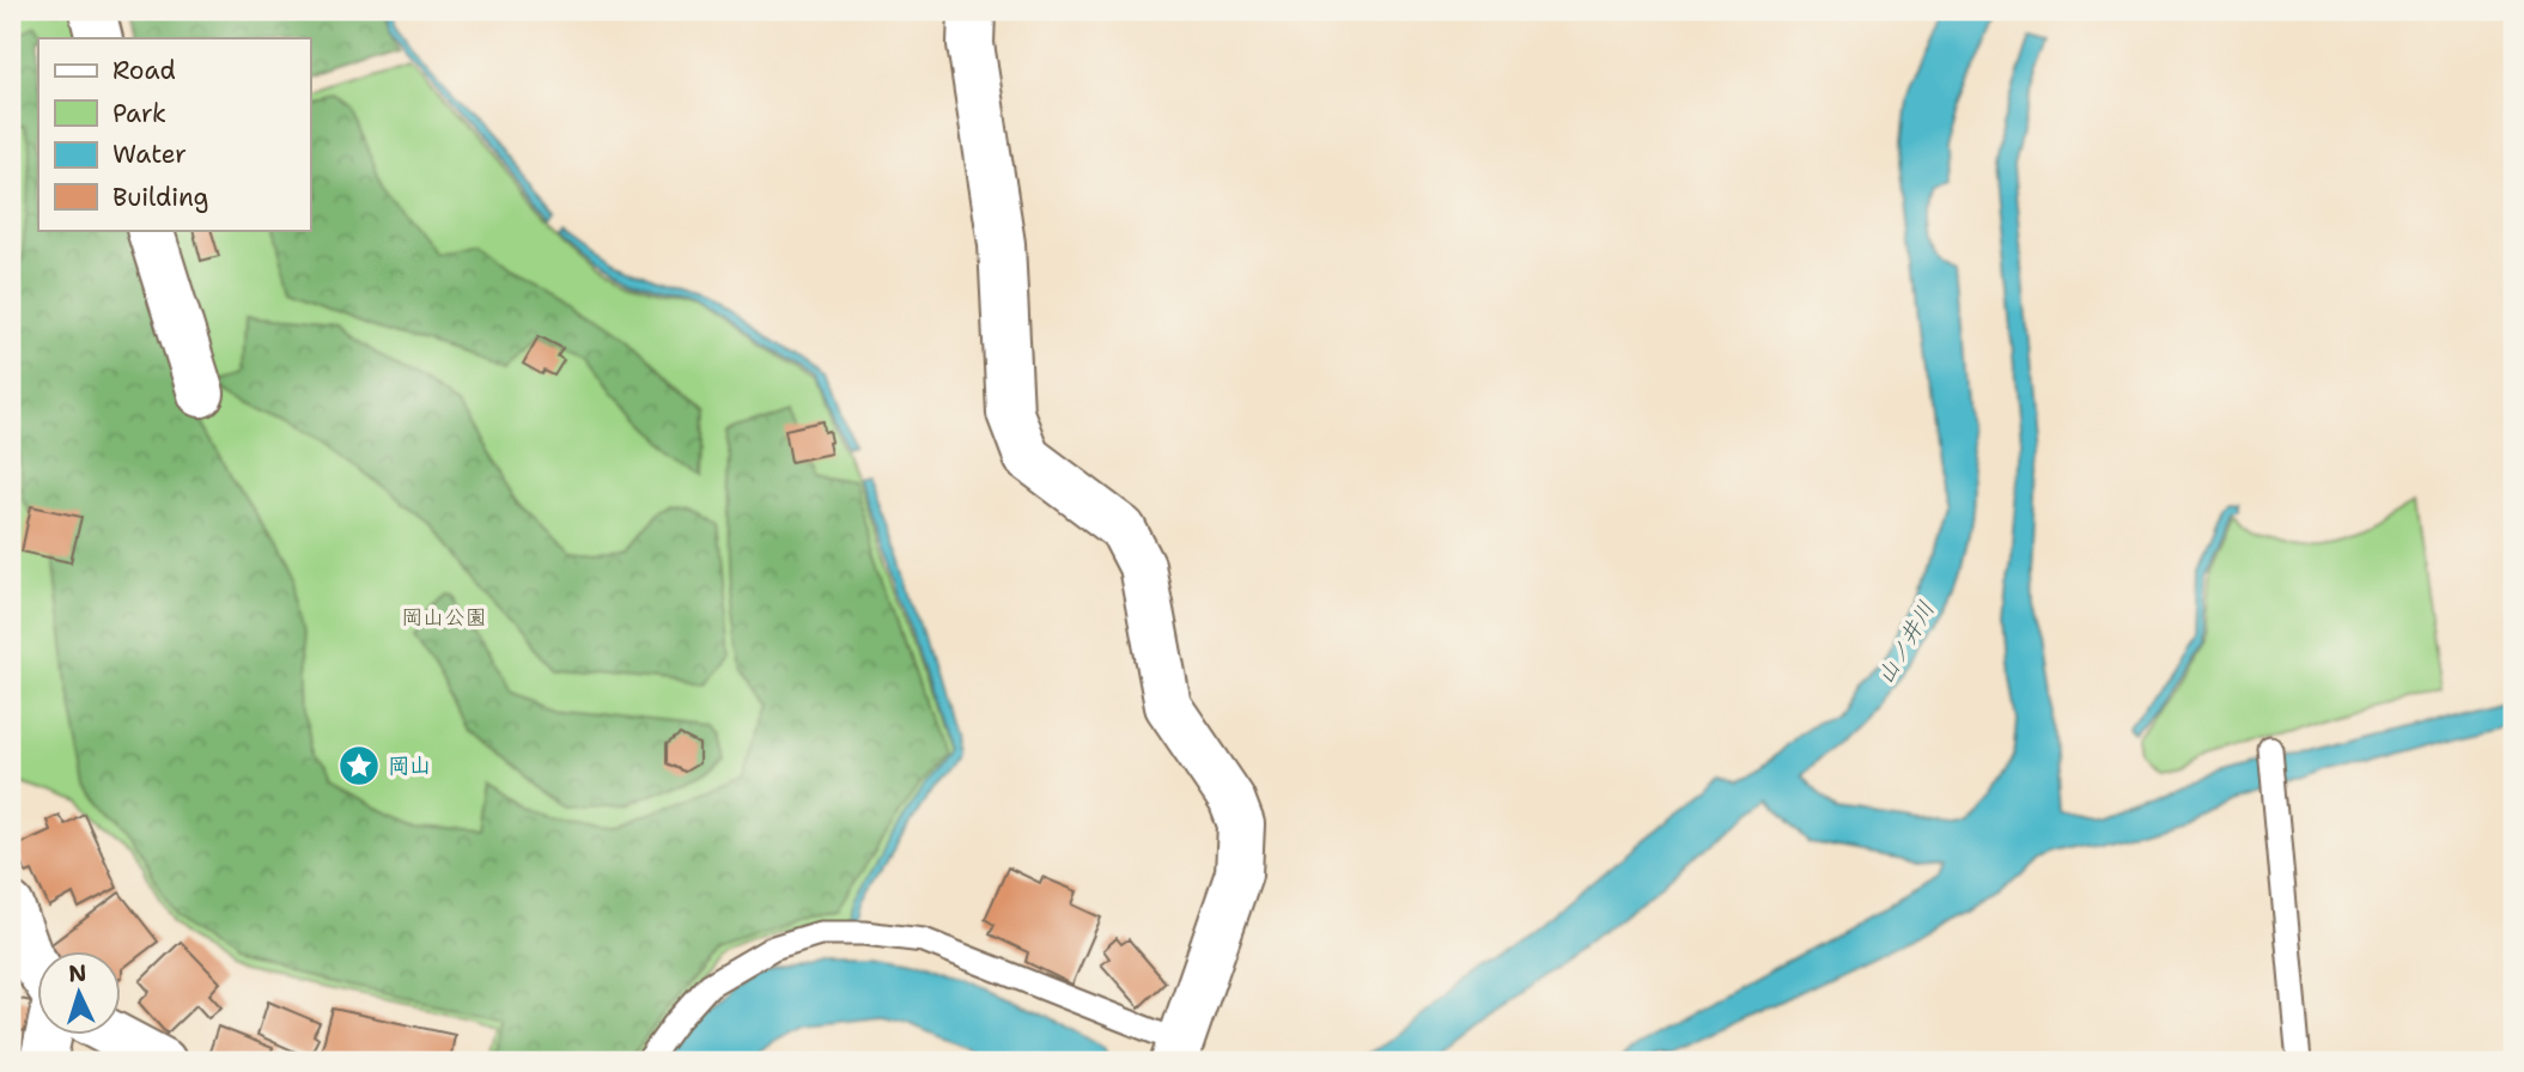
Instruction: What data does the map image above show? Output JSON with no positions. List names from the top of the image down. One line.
{"water":["山ノ井川"],"parks":["岡山公園"],"places":{"place":["岡山"]},"legend":["Road","Park","Water","Building"],"north":"top"}
